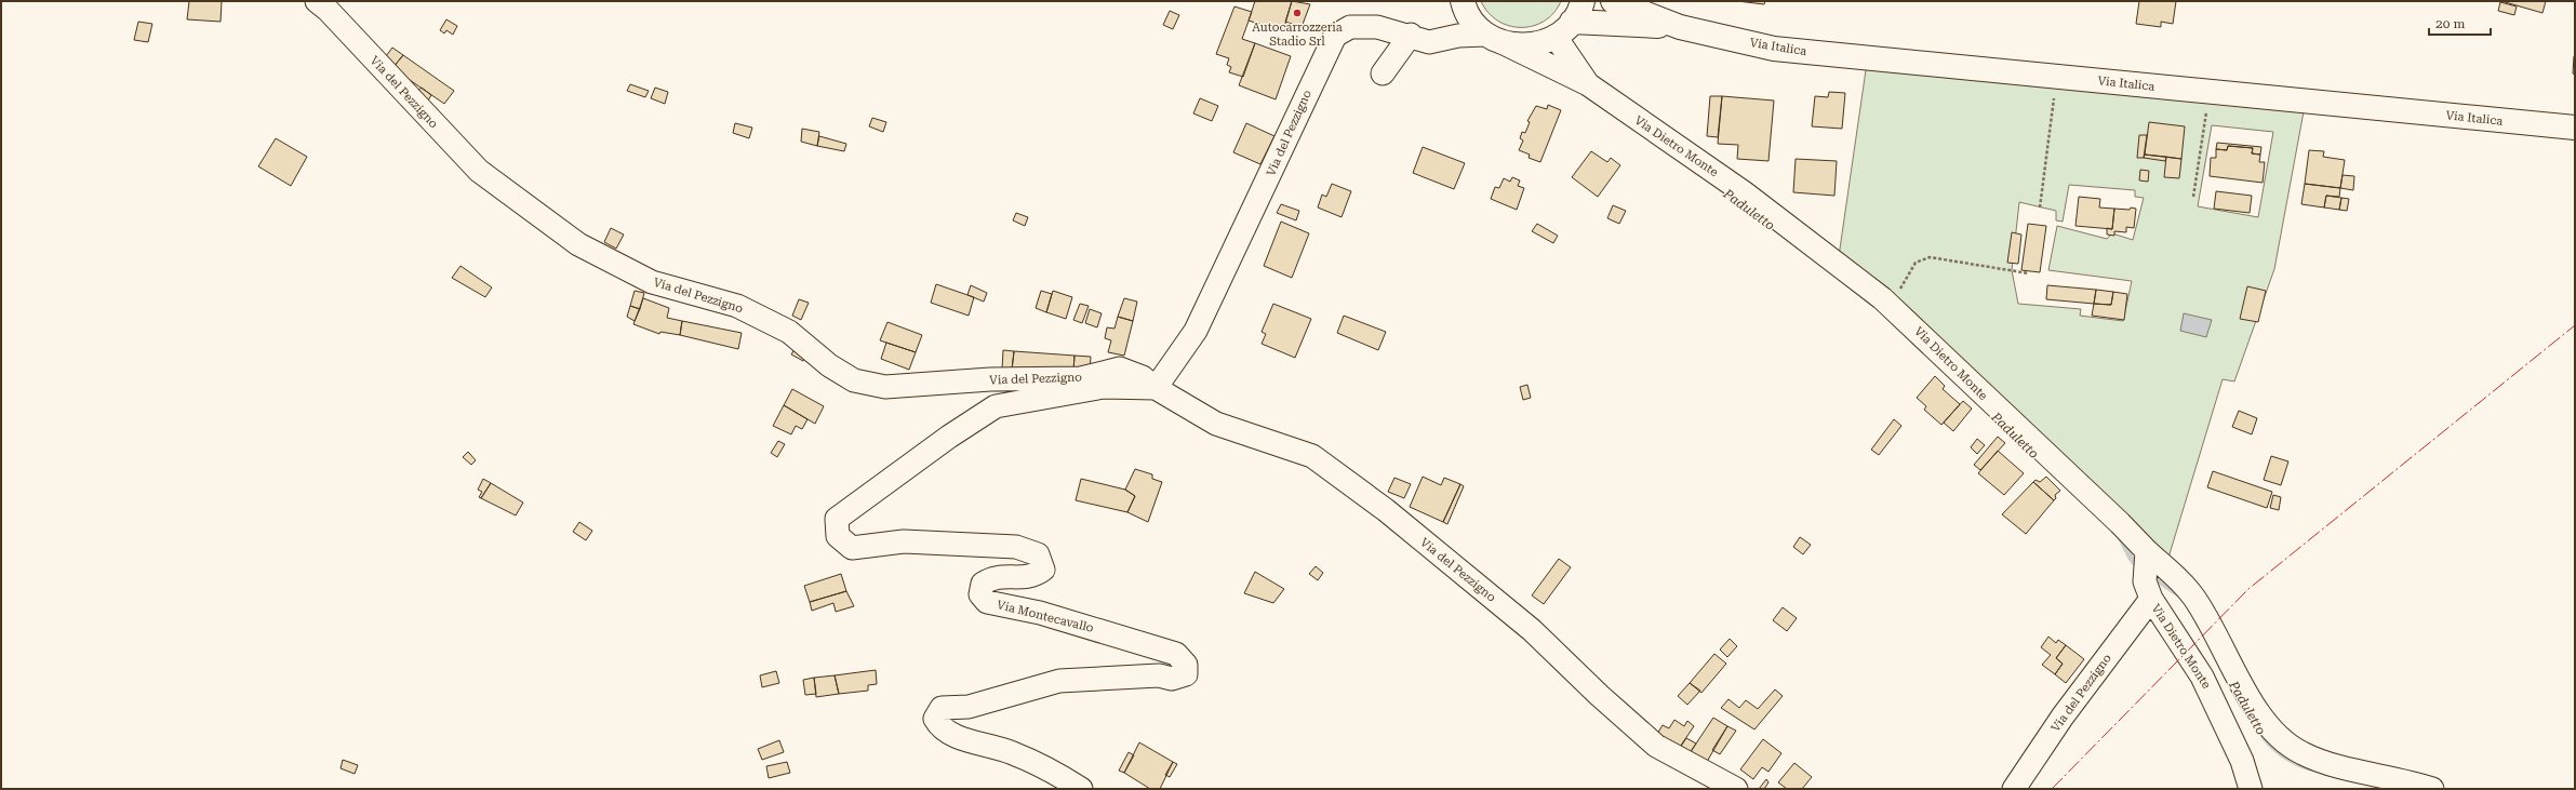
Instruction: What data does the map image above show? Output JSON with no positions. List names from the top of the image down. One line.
{"streets":{"main road":["Via Italica"],"street":["Via del Pezzigno","Via Dietro Monte","Via Montecavallo"]},"crossings":[["Via Italica","Via Dietro Monte"],["Via del Pezzigno","Via Dietro Monte"],["Via del Pezzigno","Via Montecavallo"]],"water":["Paduletto"],"places":["Autocarrozzeria Stadio Srl"],"scale_bar":"20 m"}
